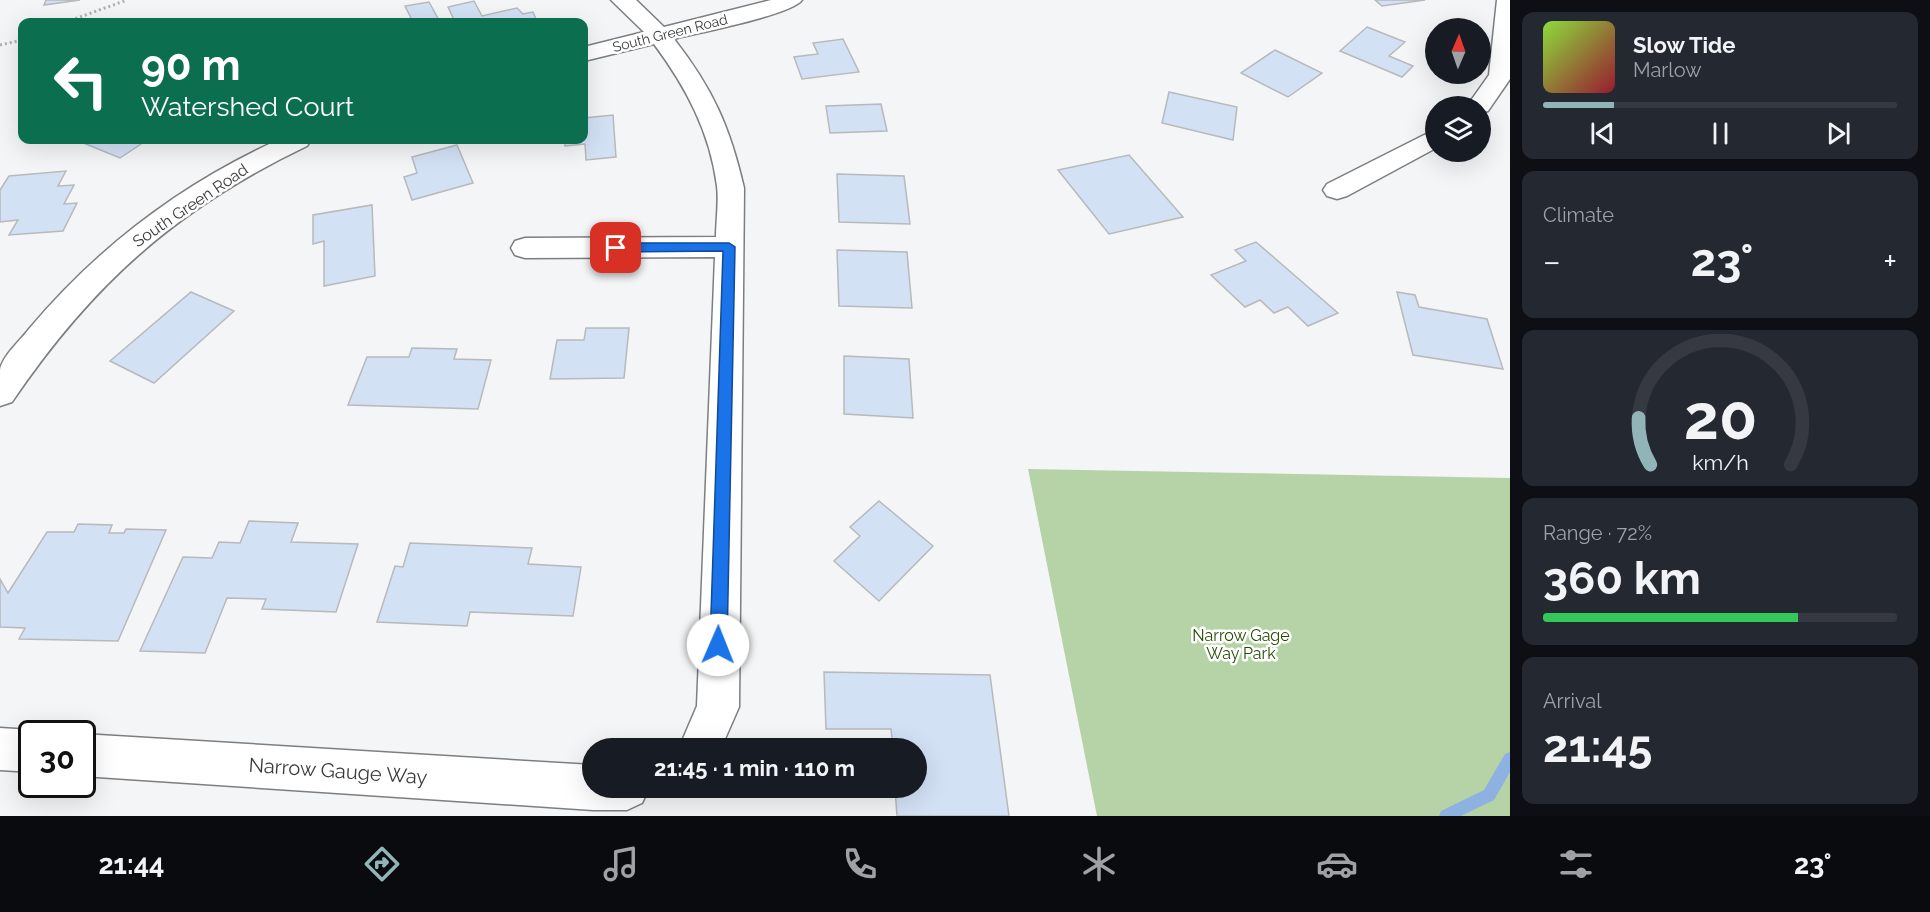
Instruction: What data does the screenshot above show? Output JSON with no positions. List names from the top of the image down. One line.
{"streets":{"street":["South Green Road","Narrow Gauge Way"]},"parks":["Narrow Gage Way Park"],"north":"top","page":{"turn":["90 m","Watershed Court"],"song":["Slow Tide","Marlow"],"tile":["Climate",["Range · 72%","360 km"],["Arrival","21:45"]],"heat":["−","23°","+"],"limit":"30","trip":"21:45 · 1 min · 110 m","tabs":["21:44","23°"],"gauge":["20","km/h"]}}
